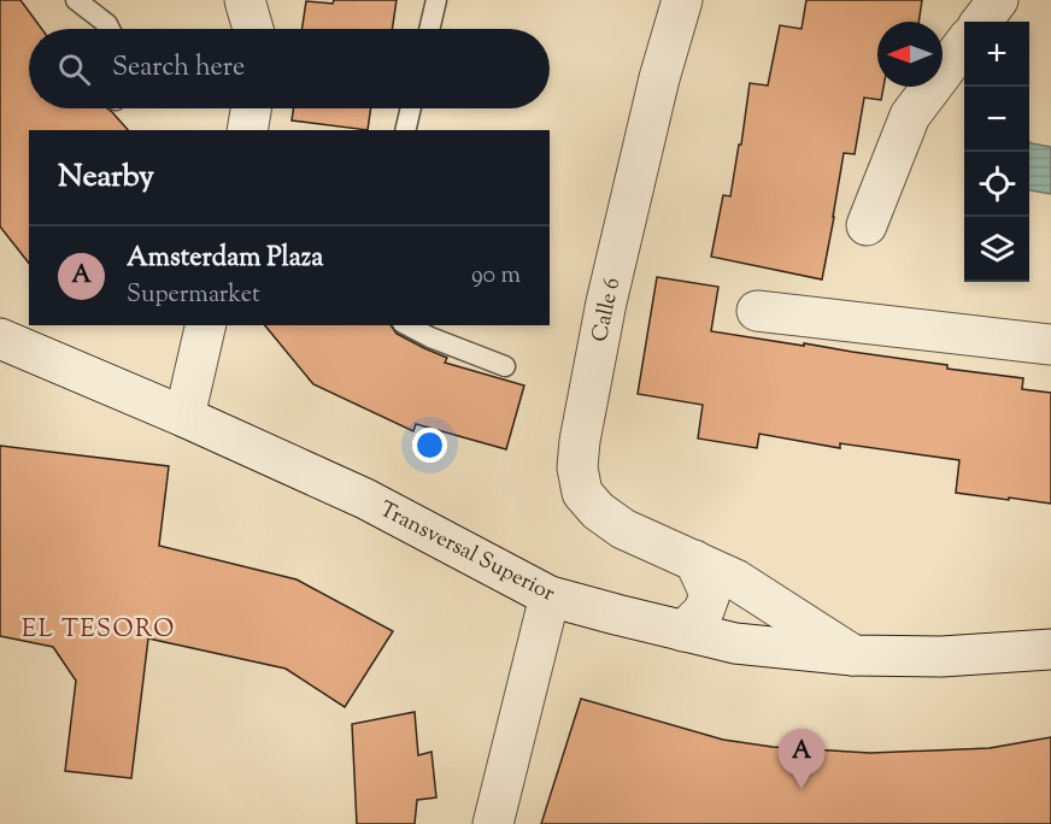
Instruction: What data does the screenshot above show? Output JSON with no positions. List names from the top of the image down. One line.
{"streets":{"street":["Calle 6","Transversal Superior"]},"crossings":[["Calle 6","Transversal Superior"]],"districts":["EL TESORO"],"north":"left","page":{"map_buttons":["+","−"],"search":"Search here","heading":"Nearby","list":[{"mark":"A","name":"Amsterdam Plaza","note":"Supermarket","value":"90 m"}],"pins":"A"}}
